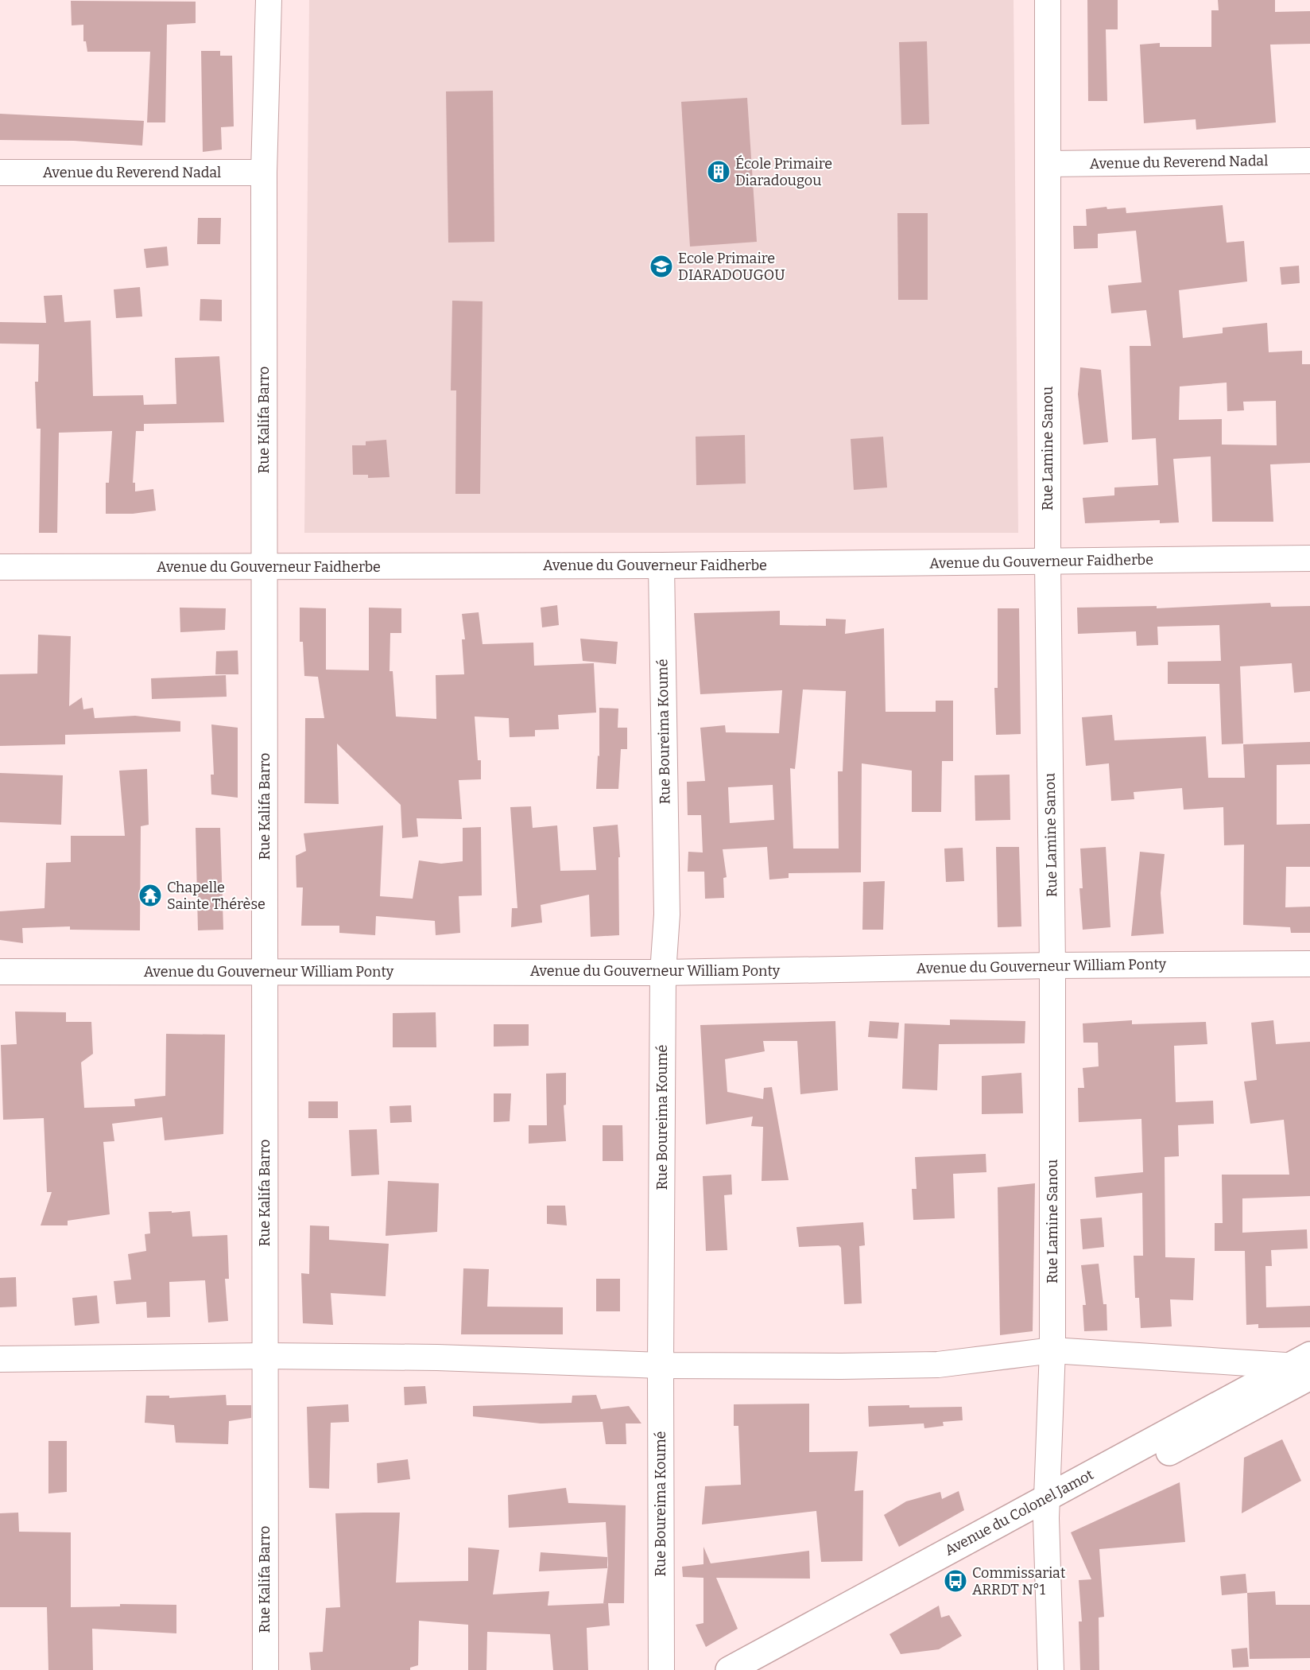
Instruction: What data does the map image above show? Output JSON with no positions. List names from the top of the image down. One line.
{"streets":{"main road":["Avenue du Colonel Jamot"],"street":["Avenue du Reverend Nadal","Rue Kalifa Barro","Rue Lamine Sanou","Avenue du Gouverneur Faidherbe","Rue Boureima Koumé","Avenue du Gouverneur William Ponty"]},"crossings":[["Avenue du Reverend Nadal","Rue Kalifa Barro"],["Avenue du Reverend Nadal","Rue Lamine Sanou"],["Rue Kalifa Barro","Avenue du Gouverneur Faidherbe"],["Rue Kalifa Barro","Avenue du Gouverneur William Ponty"],["Rue Lamine Sanou","Avenue du Gouverneur Faidherbe"],["Rue Lamine Sanou","Avenue du Gouverneur William Ponty"],["Rue Lamine Sanou","Avenue du Colonel Jamot"],["Avenue du Gouverneur Faidherbe","Rue Boureima Koumé"],["Rue Boureima Koumé","Avenue du Gouverneur William Ponty"]],"places":{"building":["École Primaire Diaradougou"],"school or university":["Ecole Primaire DIARADOUGOU"],"temple":["Chapelle Sainte Thérèse"],"bus stop":["Commissariat ARRDT N°1"]}}
